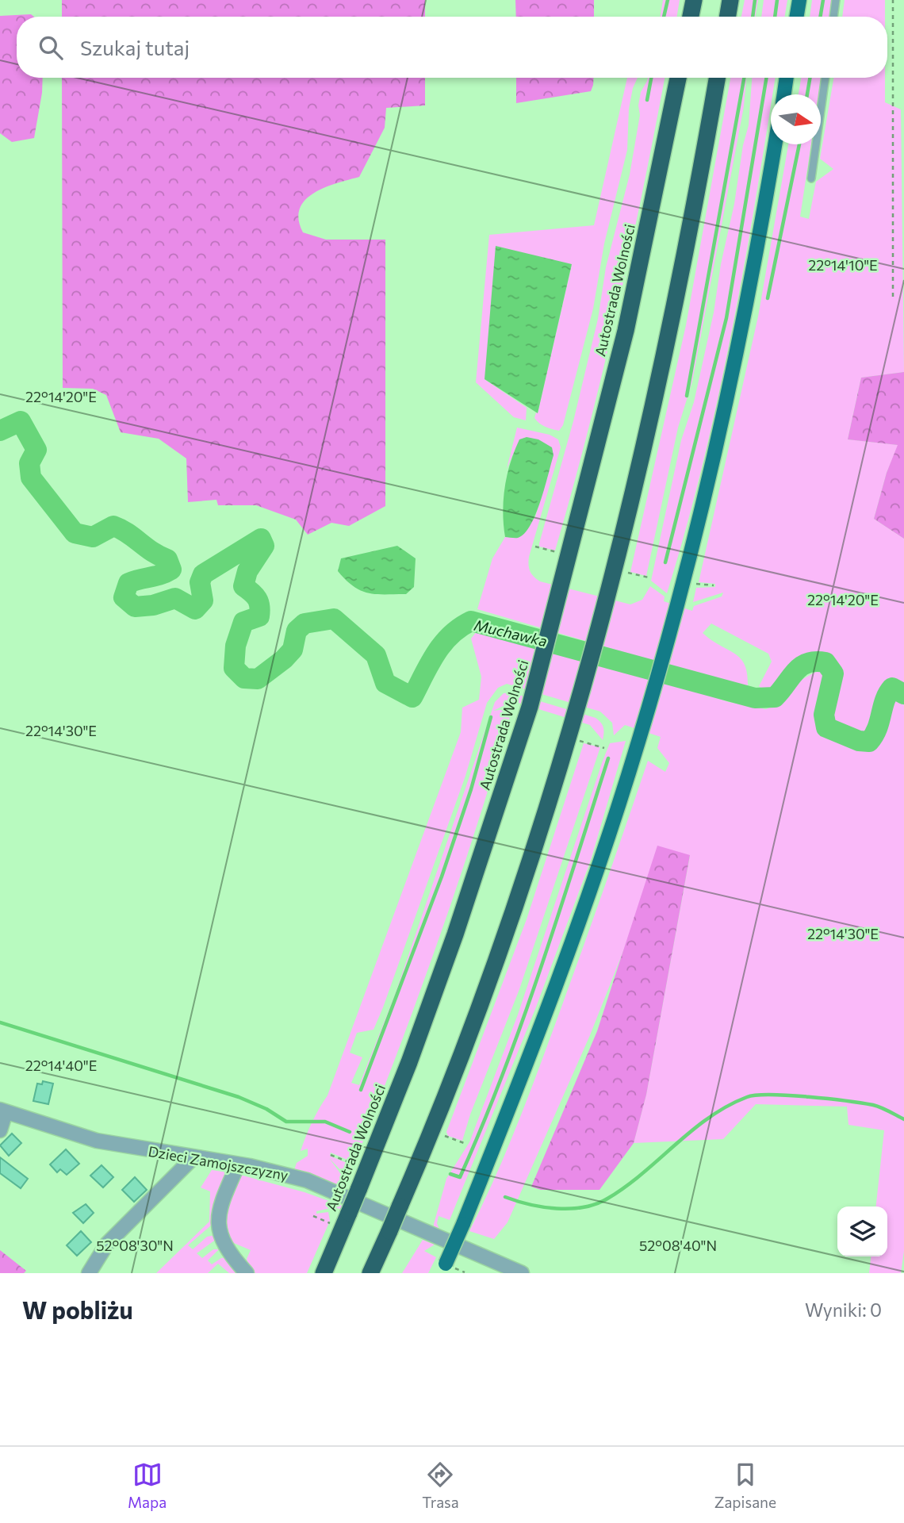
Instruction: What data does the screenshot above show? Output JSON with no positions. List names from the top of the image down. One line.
{"streets":{"highway":["Autostrada Wolności"],"street":["Dzieci Zamojszczyzny"]},"water":["Muchawka"],"north":"right","page":{"search":"Szukaj tutaj","heading":["W pobliżu","Wyniki: 0"],"nav":["Mapa","Trasa","Zapisane"]},"coordinates":["22°14'10\"E","22°14'20\"E","22°14'30\"E","22°14'40\"E","52°08'30\"N","52°08'40\"N"]}
